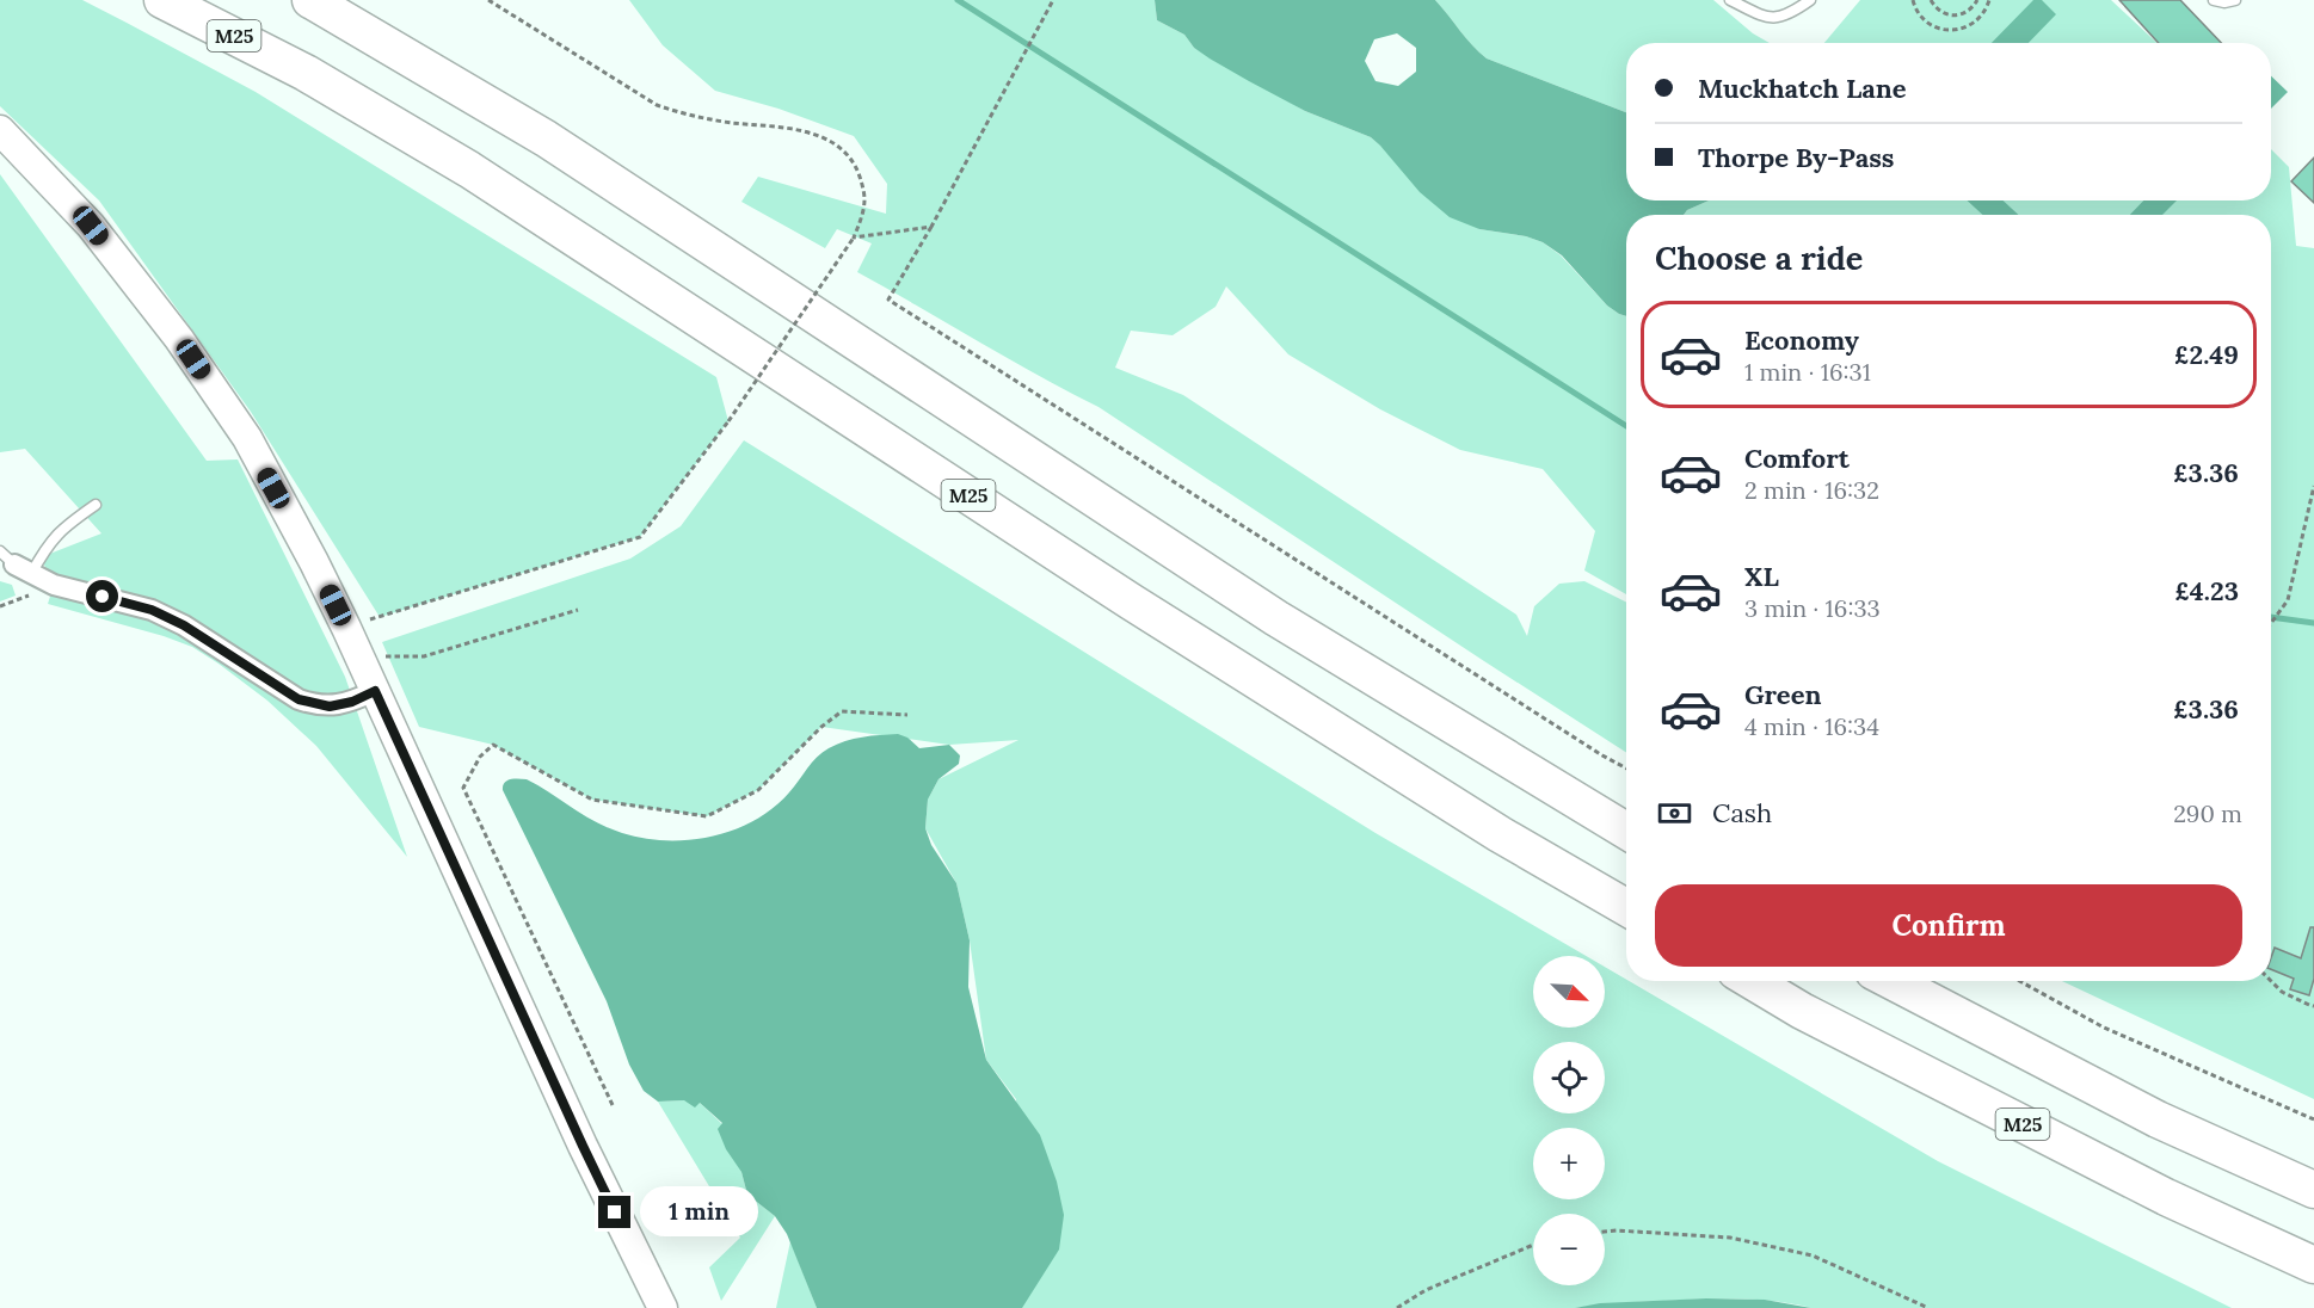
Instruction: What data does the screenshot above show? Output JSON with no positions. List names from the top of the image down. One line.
{"streets":{"highway":["M25"]},"north":"bottom right","page":{"banner":["Muckhatch Lane","Thorpe By-Pass"],"heading":"Choose a ride","list":[{"name":"Economy","note":"1 min · 16:31","value":"£2.49"},{"name":"Comfort","note":"2 min · 16:32","value":"£3.36"},{"name":"XL","note":"3 min · 16:33","value":"£4.23"},{"name":"Green","note":"4 min · 16:34","value":"£3.36"}],"pay":["Cash","290 m"],"buttons":"Confirm","map_buttons":["+","−"],"bubble":"1 min"}}
